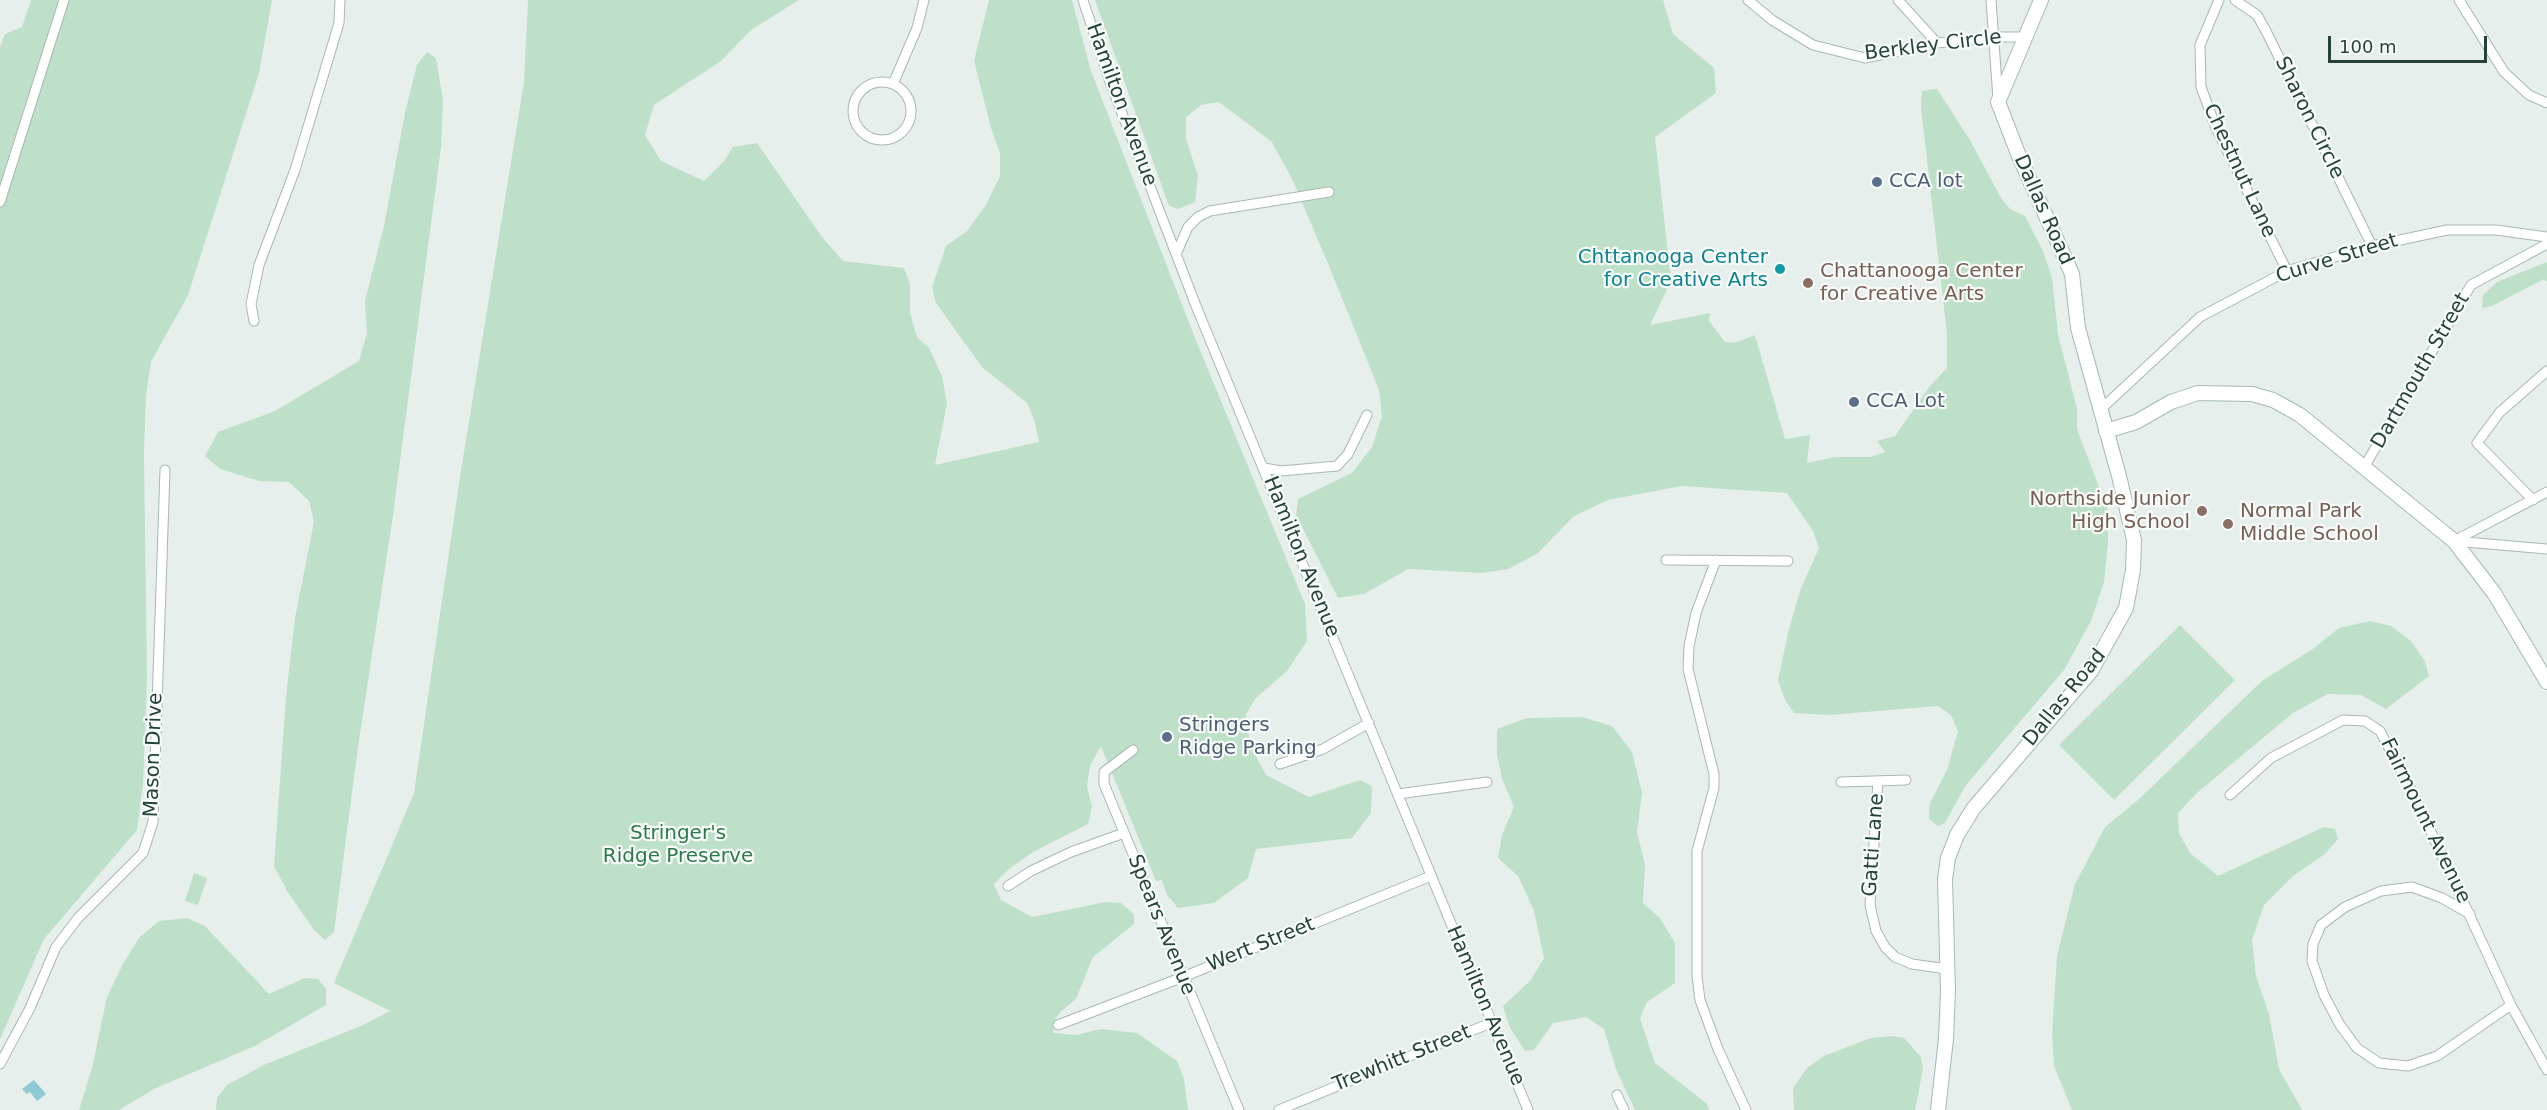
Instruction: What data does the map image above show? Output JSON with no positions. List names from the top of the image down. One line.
{"streets":{"street":["Berkley Circle","Hamilton Avenue","Sharon Circle","Chestnut Lane","Dallas Road","Curve Street","Dartmouth Street","Mason Drive","Fairmount Avenue","Gatti Lane","Spears Avenue","Wert Street","Trewhitt Street"]},"crossings":[["Berkley Circle","Dallas Road"],["Hamilton Avenue","Wert Street"],["Hamilton Avenue","Trewhitt Street"],["Sharon Circle","Curve Street"],["Chestnut Lane","Curve Street"],["Dallas Road","Curve Street"],["Dallas Road","Gatti Lane"],["Spears Avenue","Wert Street"]],"parks":["Stringer's Ridge Preserve"],"places":["CCA lot","Chttanooga Center for Creative Arts","Chattanooga Center for Creative Arts","CCA Lot","Northside Junior High School","Normal Park Middle School","Stringers Ridge Parking"],"scale_bar":"100 m"}
